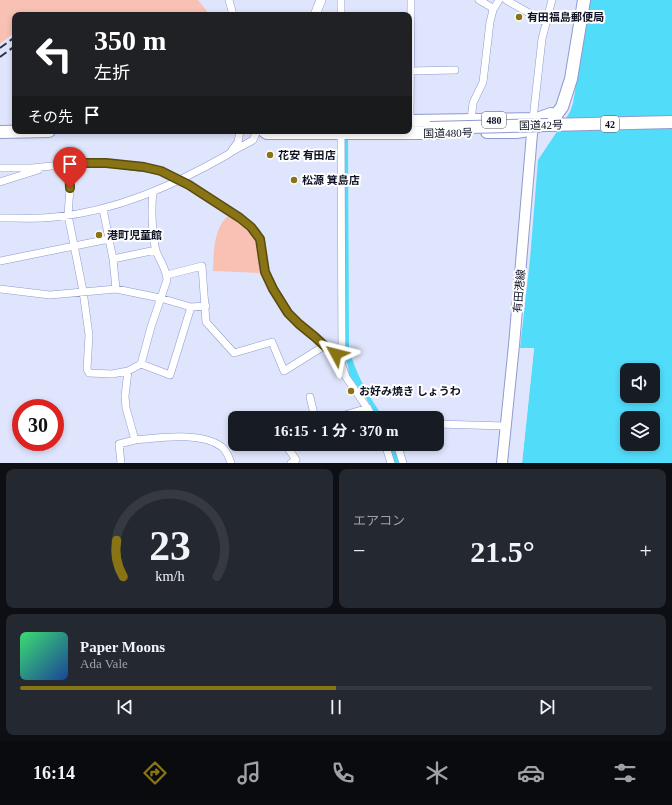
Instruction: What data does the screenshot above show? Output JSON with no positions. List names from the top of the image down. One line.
{"streets":{"highway":["480","42","国道42号","国道480号"],"main road":["有田港線"]},"crossings":[["国道480号","有田港線"]],"places":["有田福島郵便局","花安 有田店","松源 箕島店","港町児童館","お好み焼き しょうわ"],"page":{"turn":["350 m","左折"],"then":"その先","limit":"30","trip":"16:15 · 1 分 · 370 m","tile":"エアコン","heat":["−","21.5°","+"],"song":["Paper Moons","Ada Vale"],"tabs":"16:14","gauge":["23","km/h"]}}
